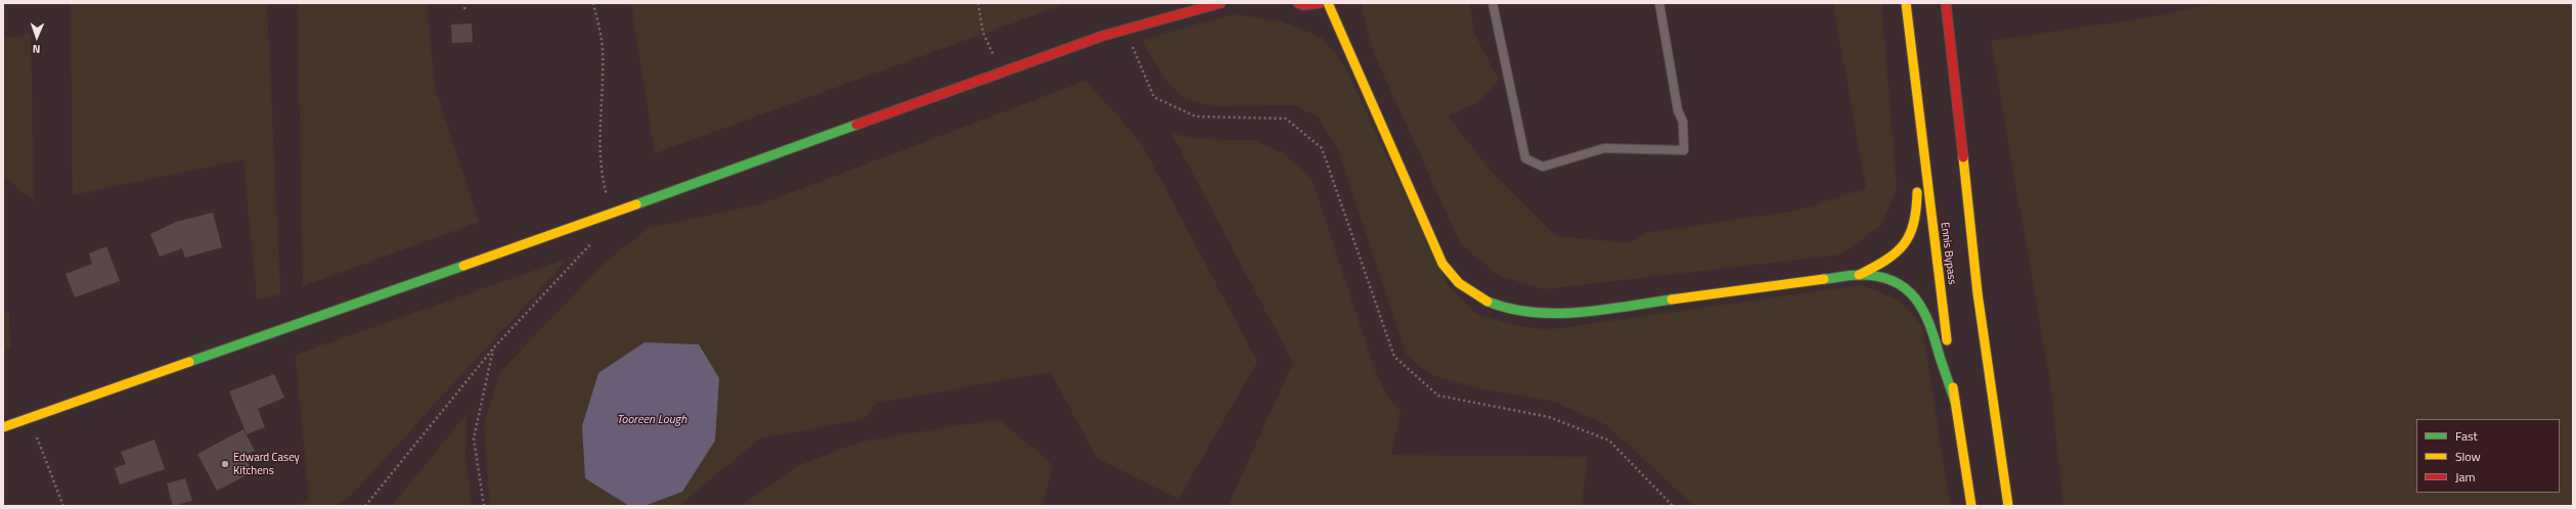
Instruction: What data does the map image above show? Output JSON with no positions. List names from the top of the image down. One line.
{"streets":{"main road":["Ennis Bypass"]},"water":["Tooreen Lough"],"places":["Edward Casey Kitchens"],"legend":["Fast","Slow","Jam"],"north":"bottom"}
